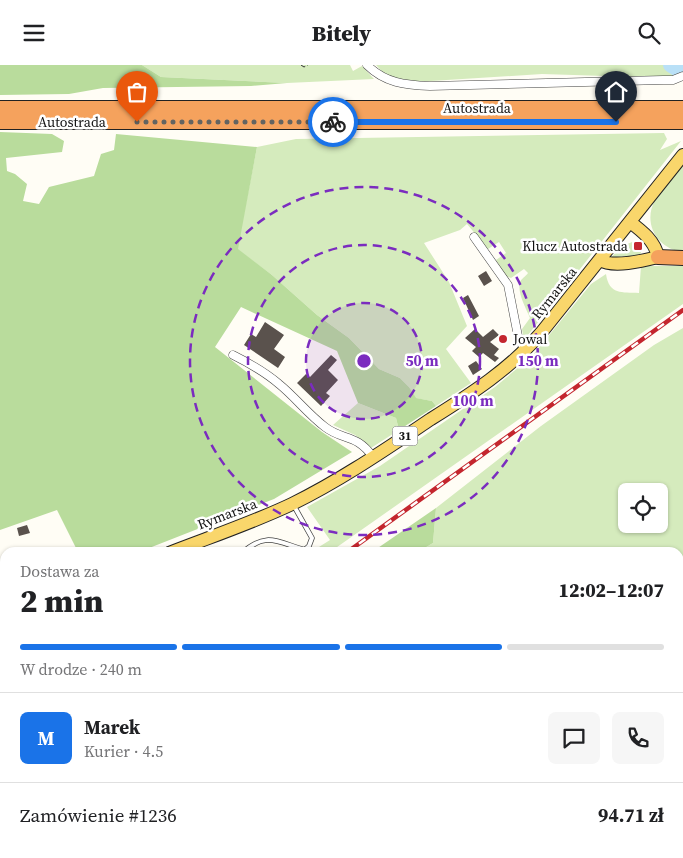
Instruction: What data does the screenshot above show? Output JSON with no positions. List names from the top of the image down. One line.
{"streets":{"highway":["Autostrada"],"main road":["Rymarska","31"]},"places":{"transit":["Klucz Autostrada"],"other":["Jowal"]},"page":{"header":"Bitely","heading":["2 min","Dostawa za","12:02–12:07"],"panel":["Marek","Kurier · 4.5","Zamówienie #1236","94.71 zł"],"bar":"W drodze · 240 m","round":"M"},"rings":["50 m","150 m","100 m"]}
